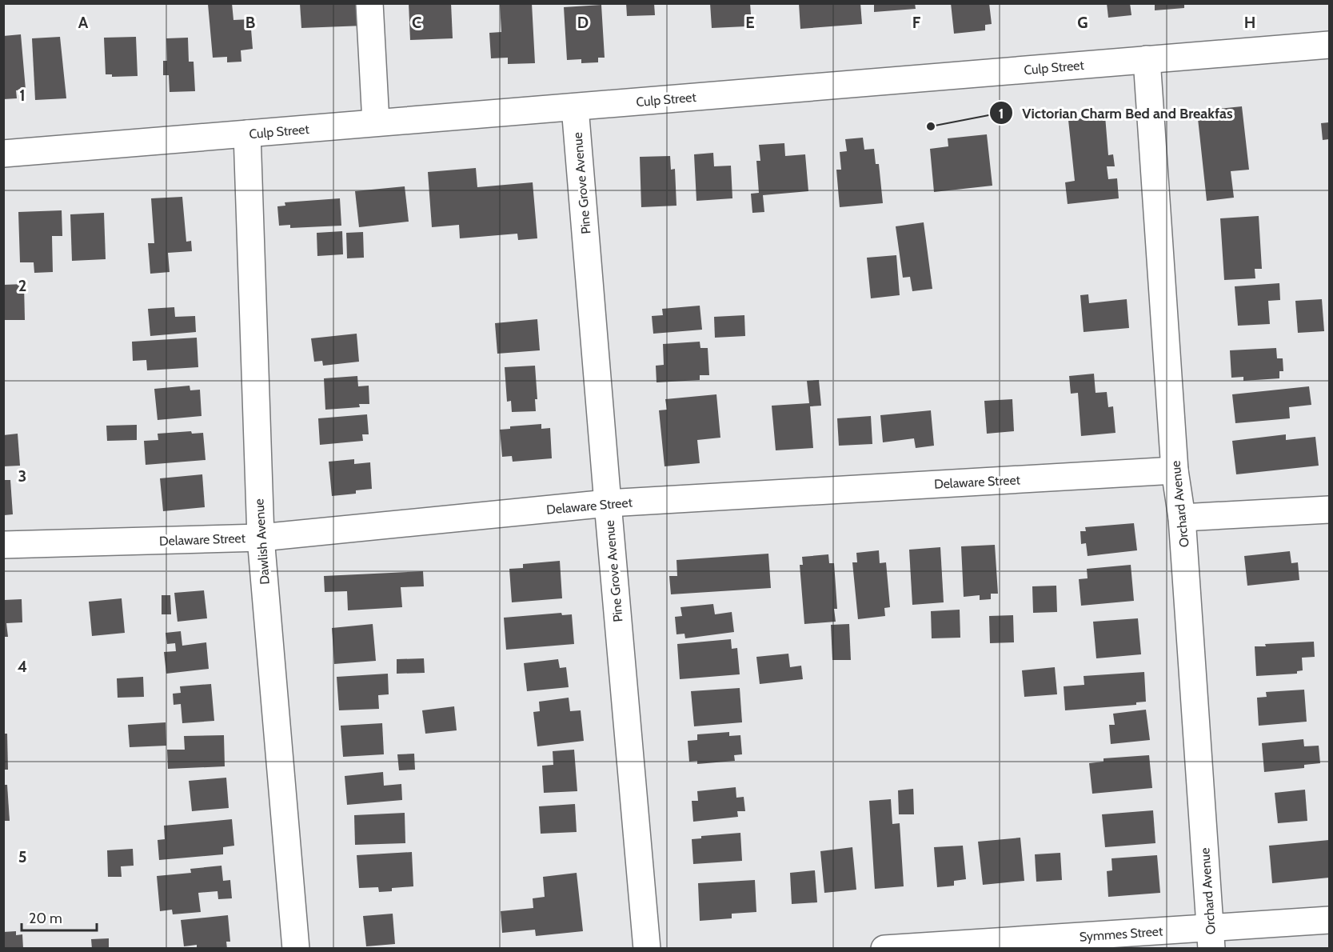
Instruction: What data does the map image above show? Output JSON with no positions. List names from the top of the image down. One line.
{"streets":{"street":["Culp Street","Pine Grove Avenue","Delaware Street","Orchard Avenue","Dawlish Avenue","Symmes Street"]},"crossings":[["Culp Street","Pine Grove Avenue"],["Culp Street","Orchard Avenue"],["Culp Street","Dawlish Avenue"],["Pine Grove Avenue","Delaware Street"],["Delaware Street","Orchard Avenue"],["Delaware Street","Dawlish Avenue"],["Orchard Avenue","Symmes Street"]],"places":["Victorian Charm Bed and Breakfas"],"scale_bar":"20 m","grid":{"columns":["A","B","C","D","E","F","G","H"],"rows":["1","2","3","4","5"]}}
